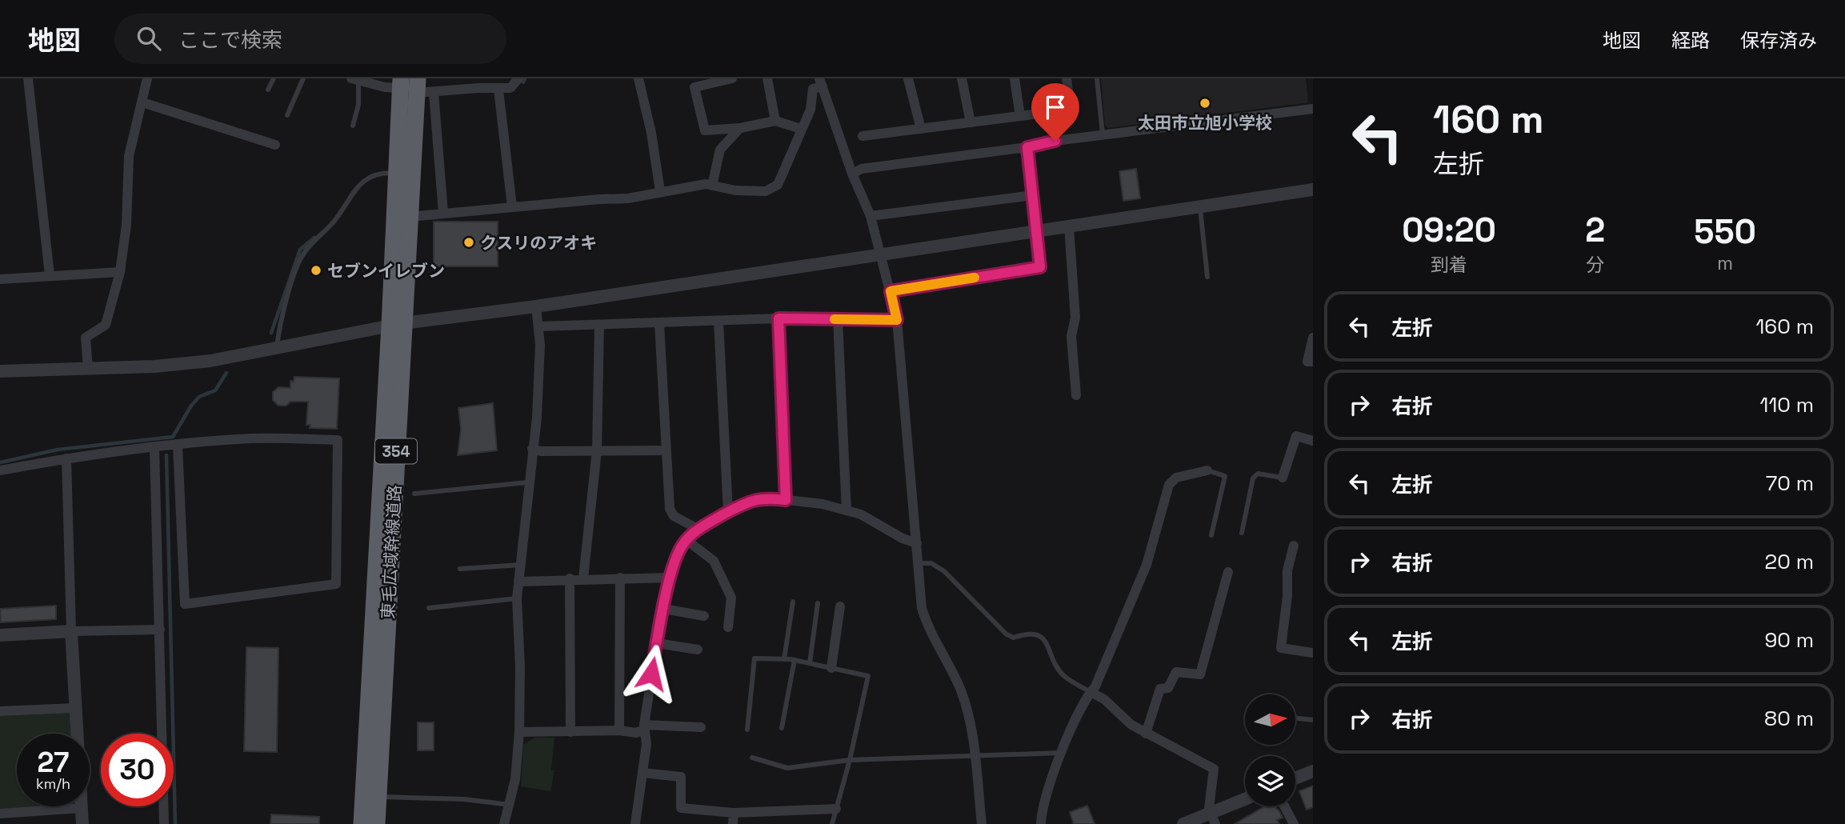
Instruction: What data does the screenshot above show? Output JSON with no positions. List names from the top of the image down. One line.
{"streets":{"highway":["354","東毛広域幹線道路"]},"places":["太田市立旭小学校","クスリのアオキ","セブンイレブン"],"north":"right","page":{"header":"地図","search":"ここで検索","nav":["地図","経路","保存済み"],"turn":["160 m","左折"],"eta":["09:20","到着","2","分","550","m"],"list":[{"name":"左折","value":"160 m"},{"name":"右折","value":"110 m"},{"name":"左折","value":"70 m"},{"name":"右折","value":"20 m"},{"name":"左折","value":"90 m"},{"name":"右折","value":"80 m"}],"speed":"27 km/h","limit":"30"}}
